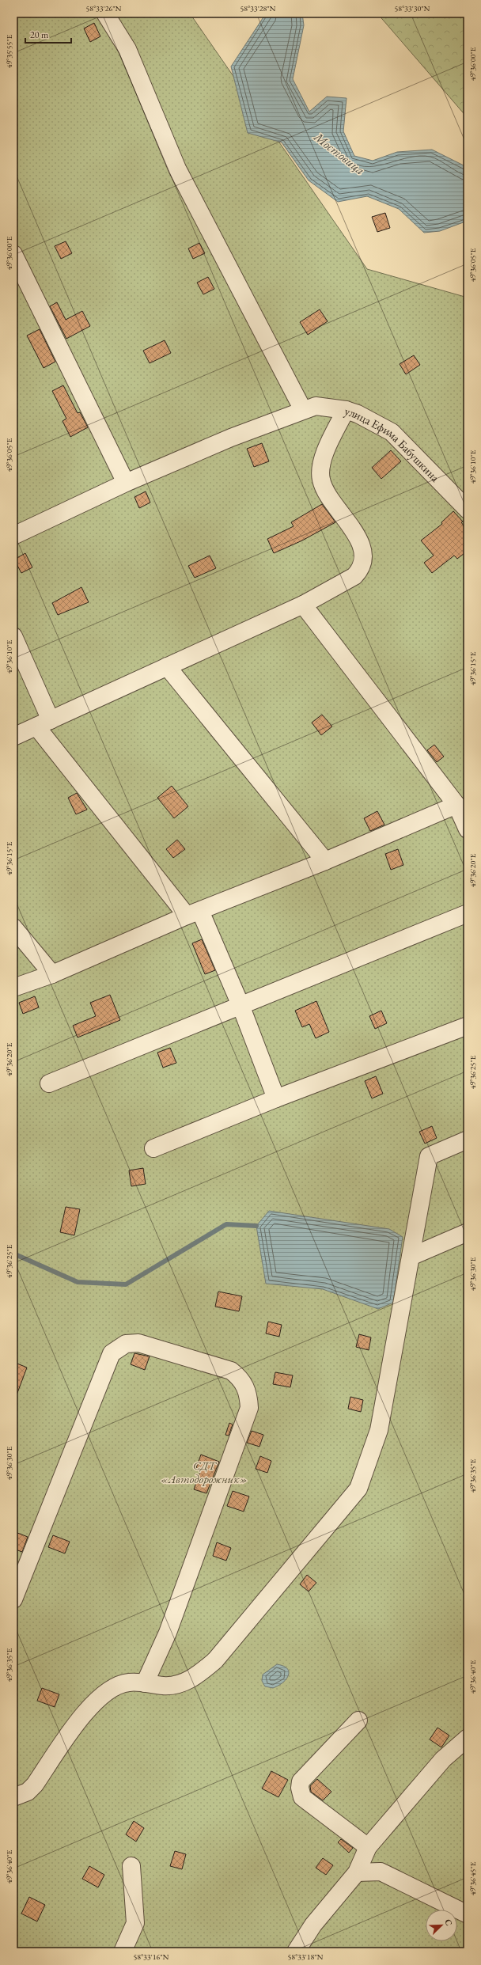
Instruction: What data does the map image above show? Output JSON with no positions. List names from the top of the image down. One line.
{"streets":{"street":["улица Ефима Бабушкина"]},"water":["Мостовица"],"parks":["СДТ «Автодорожник»"],"scale_bar":"20 m","north":"top right","coordinates":["58°33'26\"N","58°33'28\"N","58°33'30\"N","49°35'55\"E","49°36'00\"E","49°36'05\"E","49°36'10\"E","49°36'15\"E","49°36'20\"E","49°36'25\"E","49°36'30\"E","49°36'35\"E","49°36'40\"E","49°36'45\"E","58°33'16\"N","58°33'18\"N"]}
